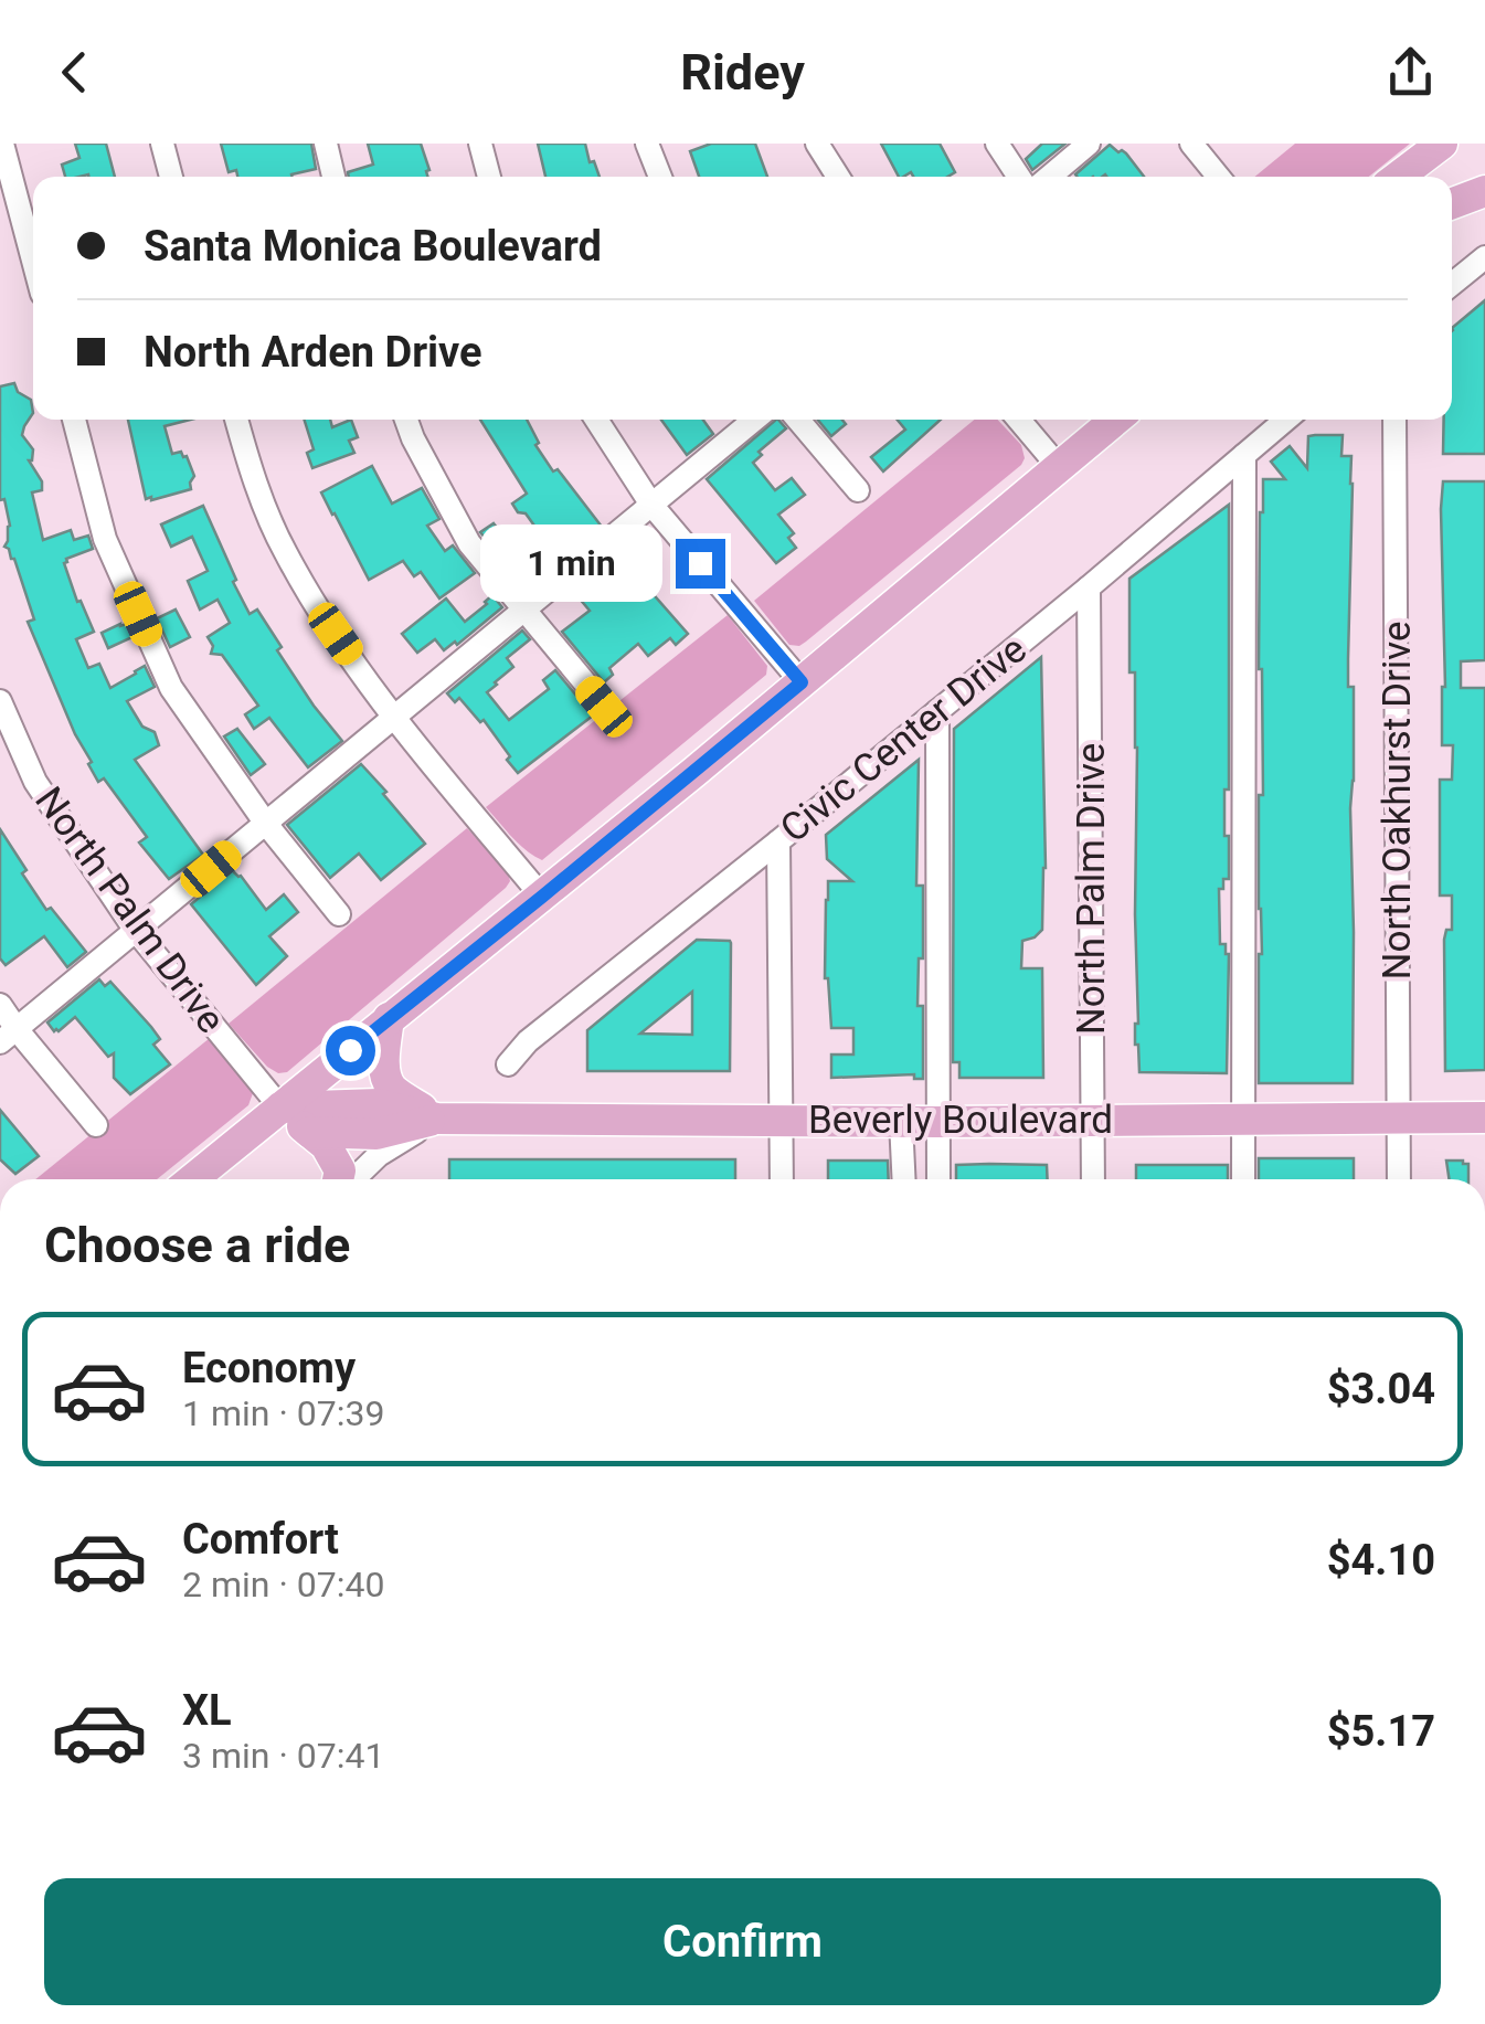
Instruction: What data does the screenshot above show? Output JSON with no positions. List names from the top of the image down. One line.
{"streets":{"main road":["Beverly Boulevard"],"street":["Civic Center Drive","North Oakhurst Drive","North Palm Drive"]},"crossings":[["Civic Center Drive","North Palm Drive"],["North Oakhurst Drive","Beverly Boulevard"],["North Palm Drive","Beverly Boulevard"]],"page":{"header":"Ridey","banner":["Santa Monica Boulevard","North Arden Drive"],"bubble":"1 min","heading":"Choose a ride","list":[{"name":"Economy","note":"1 min · 07:39","value":"$3.04"},{"name":"Comfort","note":"2 min · 07:40","value":"$4.10"},{"name":"XL","note":"3 min · 07:41","value":"$5.17"}],"buttons":"Confirm"}}
